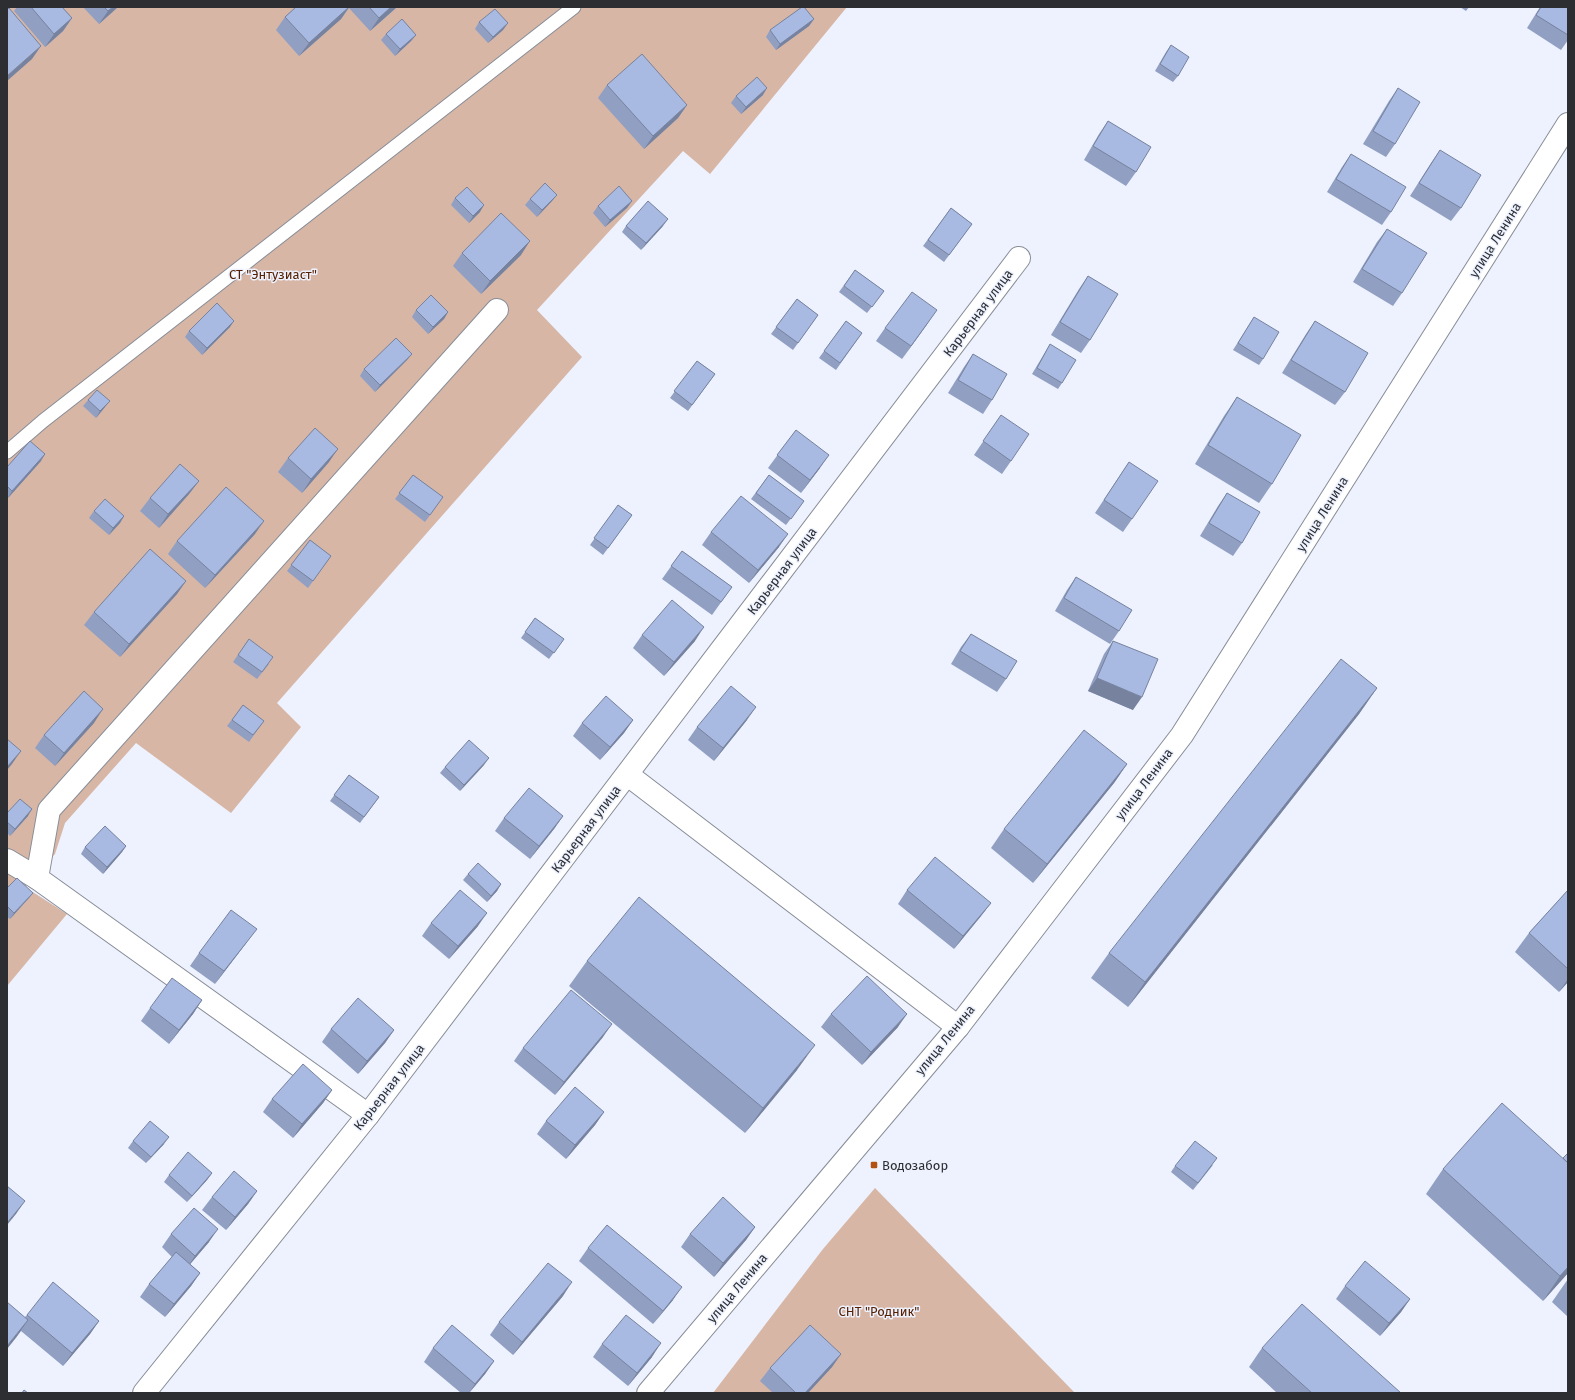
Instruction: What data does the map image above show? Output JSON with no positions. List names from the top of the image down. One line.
{"streets":{"street":["улица Ленина","Карьерная улица"]},"parks":["СТ \"Энтузиаст\"","СНТ \"Родник\""],"places":{"transit":["Водозабор"]}}
